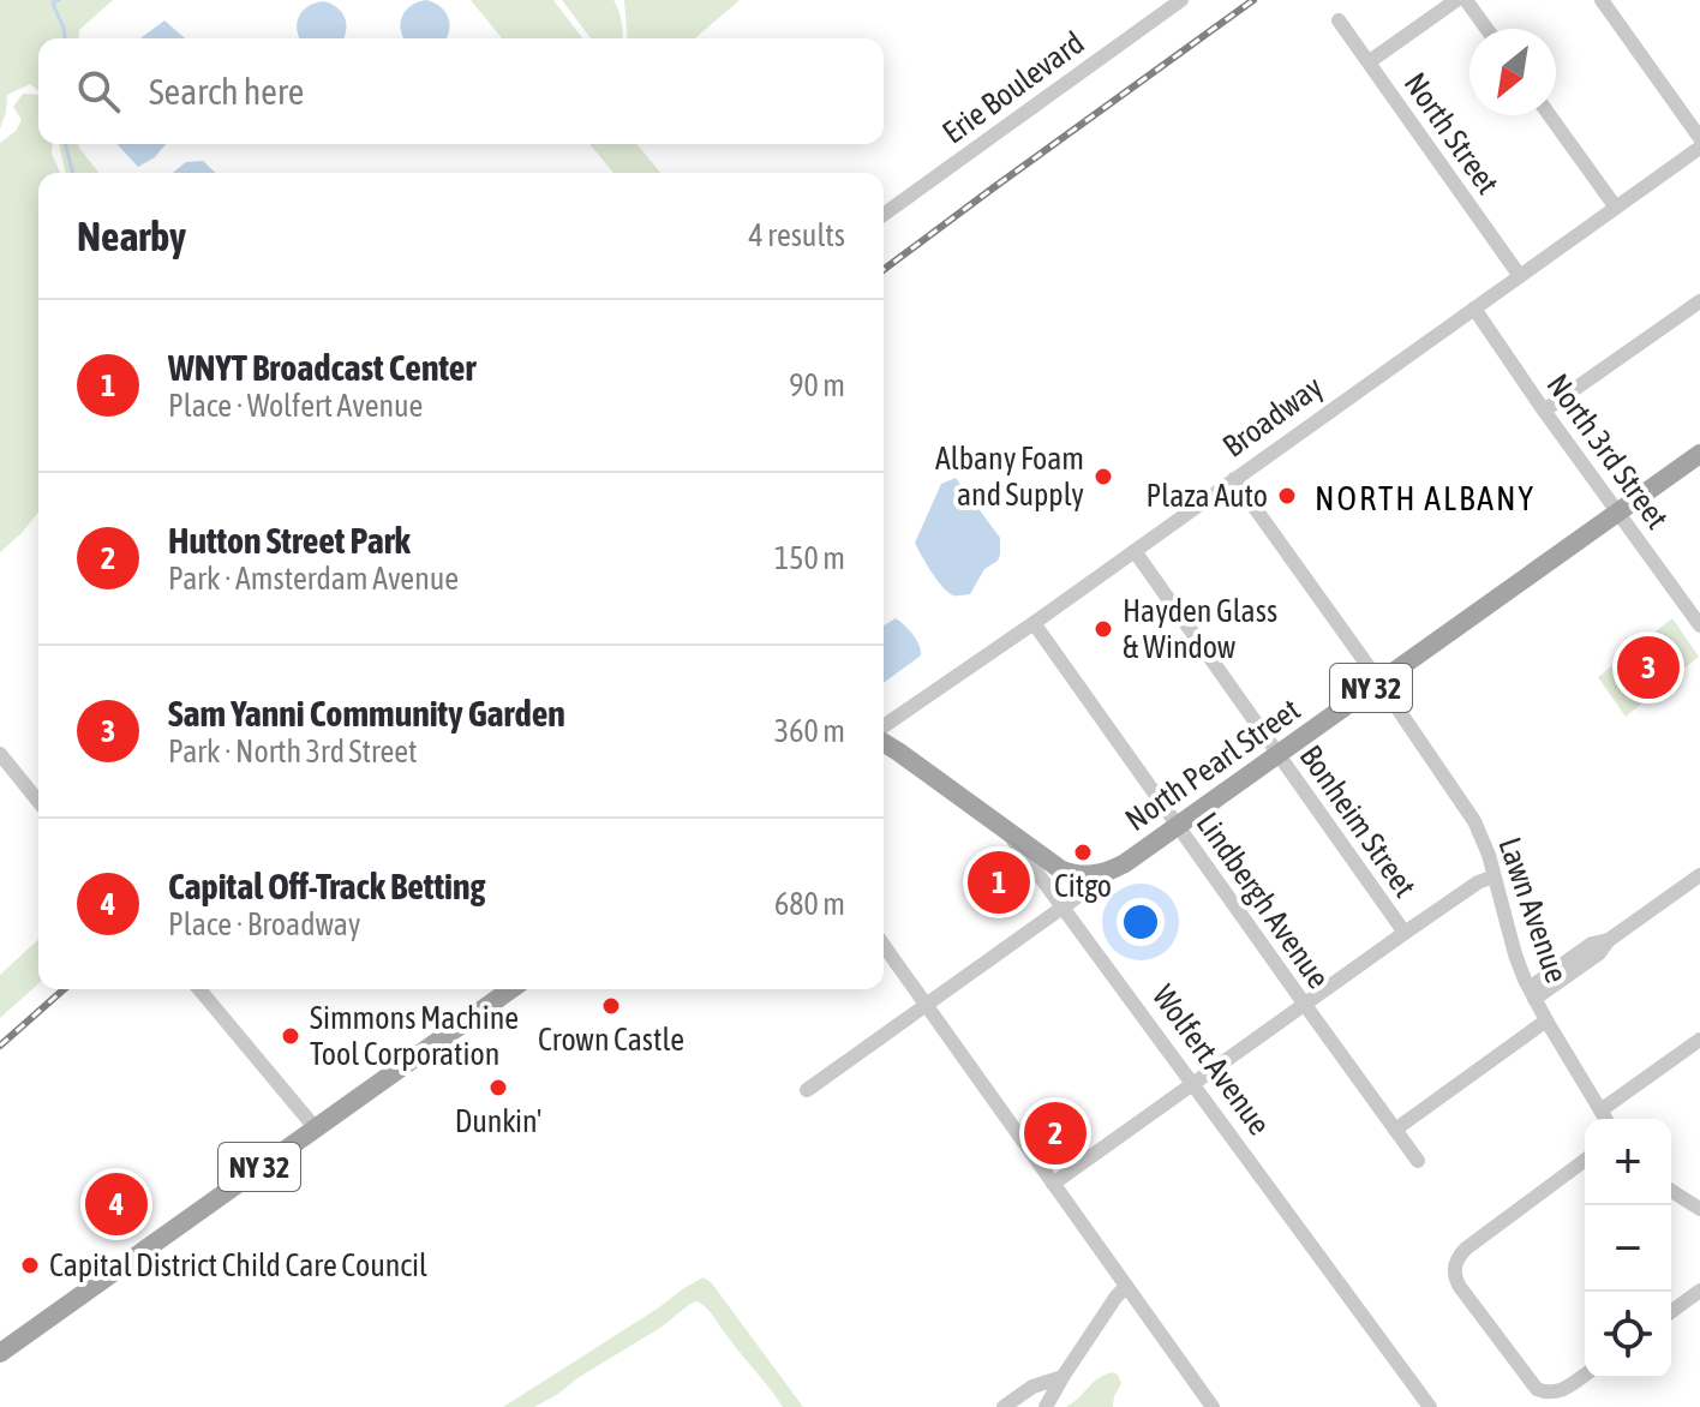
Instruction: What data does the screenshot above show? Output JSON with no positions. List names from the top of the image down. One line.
{"streets":{"main road":["NY 32","North Pearl Street","Wolfert Avenue"],"street":["Erie Boulevard","North Street","Broadway","North 3rd Street","Bonheim Street","Lindbergh Avenue","Lawn Avenue"]},"crossings":[["North Street","Broadway"],["Broadway","North 3rd Street"],["Broadway","Bonheim Street"],["Broadway","Lindbergh Avenue"],["Broadway","Lawn Avenue"],["North 3rd Street","North Pearl Street"],["NY 32","North Pearl Street"],["NY 32","Wolfert Avenue"],["North Pearl Street","Bonheim Street"],["North Pearl Street","Lindbergh Avenue"],["North Pearl Street","Lawn Avenue"],["North Pearl Street","Wolfert Avenue"]],"districts":["NORTH ALBANY"],"places":["Albany Foam and Supply","Plaza Auto","Hayden Glass & Window","Citgo","Crown Castle","Simmons Machine Tool Corporation","Dunkin'","Capital District Child Care Council"],"north":"bottom left","page":{"search":"Search here","heading":["Nearby","4 results"],"list":[{"mark":"1","name":"WNYT Broadcast Center","note":"Place · Wolfert Avenue","value":"90 m"},{"mark":"2","name":"Hutton Street Park","note":"Park · Amsterdam Avenue","value":"150 m"},{"mark":"3","name":"Sam Yanni Community Garden","note":"Park · North 3rd Street","value":"360 m"},{"mark":"4","name":"Capital Off-Track Betting","note":"Place · Broadway","value":"680 m"}],"pins":["3","1","2","4"],"map_buttons":["+","−"]}}
